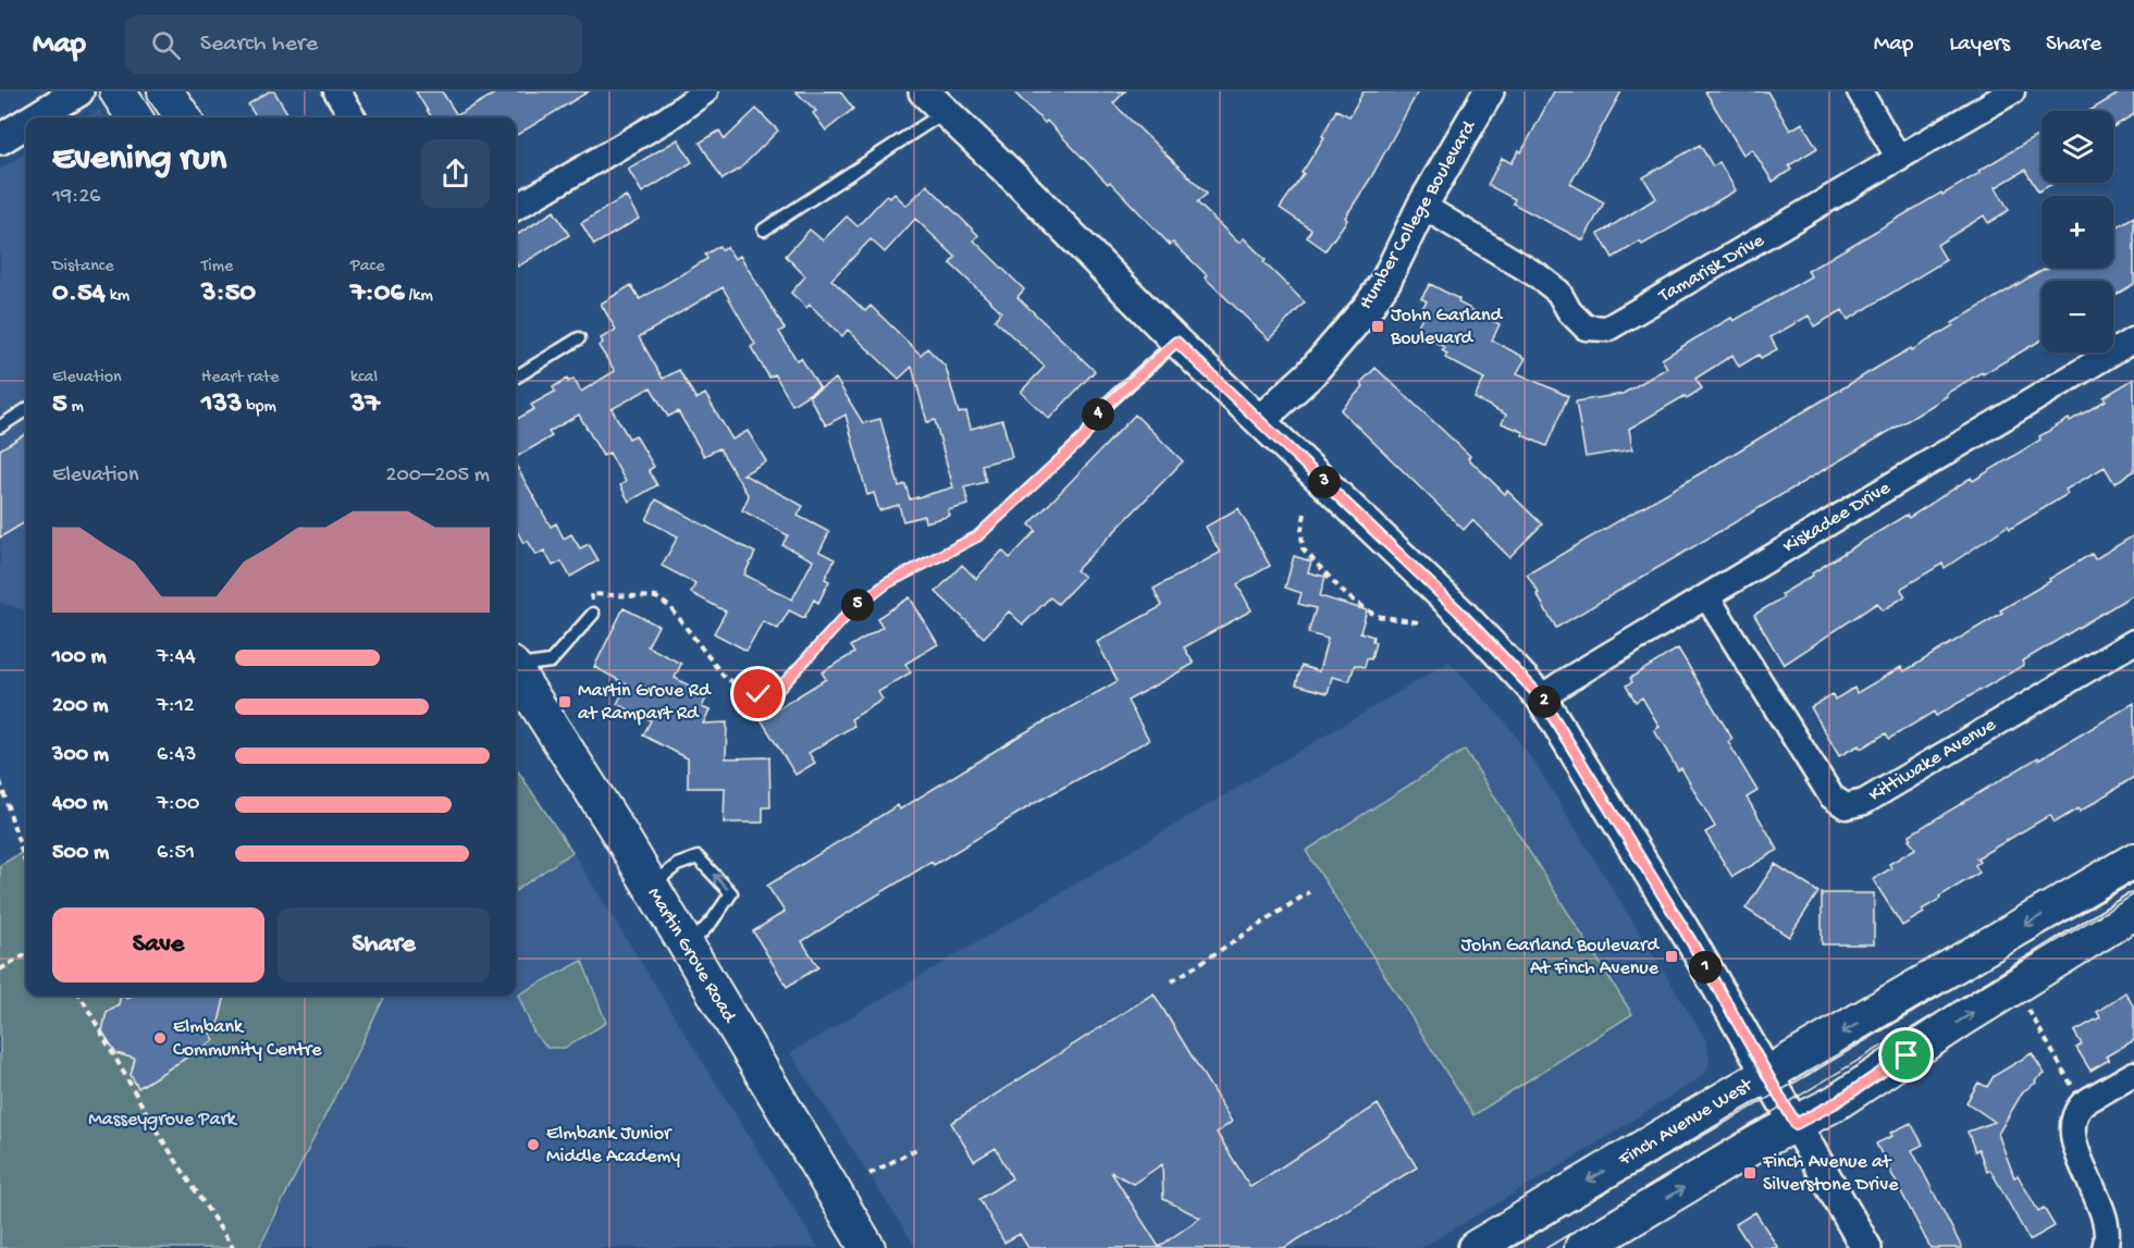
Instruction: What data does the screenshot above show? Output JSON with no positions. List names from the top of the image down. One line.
{"streets":{"main road":["Martin Grove Road","Finch Avenue West"],"street":["Humber College Boulevard","Tamarisk Drive","Kiskadee Drive","Kittiwake Avenue"]},"crossings":[["Humber College Boulevard","Tamarisk Drive"],["Kiskadee Drive","Kittiwake Avenue"]],"parks":["Masseygrove Park"],"places":{"transit":["John Garland Boulevard","Martin Grove Rd at Rampart Rd","John Garland Boulevard At Finch Avenue","Finch Avenue at Silverstone Drive"],"other":["Elmbank Community Centre","Elmbank Junior Middle Academy"]},"page":{"header":"Map","search":"Search here","nav":["Map","Layers","Share"],"map_buttons":["+","−"],"heading":["Evening run","19:26"],"stats":[["Distance","0.54 km"],["Time","3:50"],["Pace","7:06 /km"],["Elevation","5 m"],["Heart rate","133 bpm"],["kcal","37"]],"pins":["4","3","5","2","1"],"chart":["Elevation","200–205 m"],"list":[{"name":"100 m","note":"7:44"},{"name":"200 m","note":"7:12"},{"name":"300 m","note":"6:43"},{"name":"400 m","note":"7:00"},{"name":"500 m","note":"6:51"}],"buttons":["Save","Share"]}}
